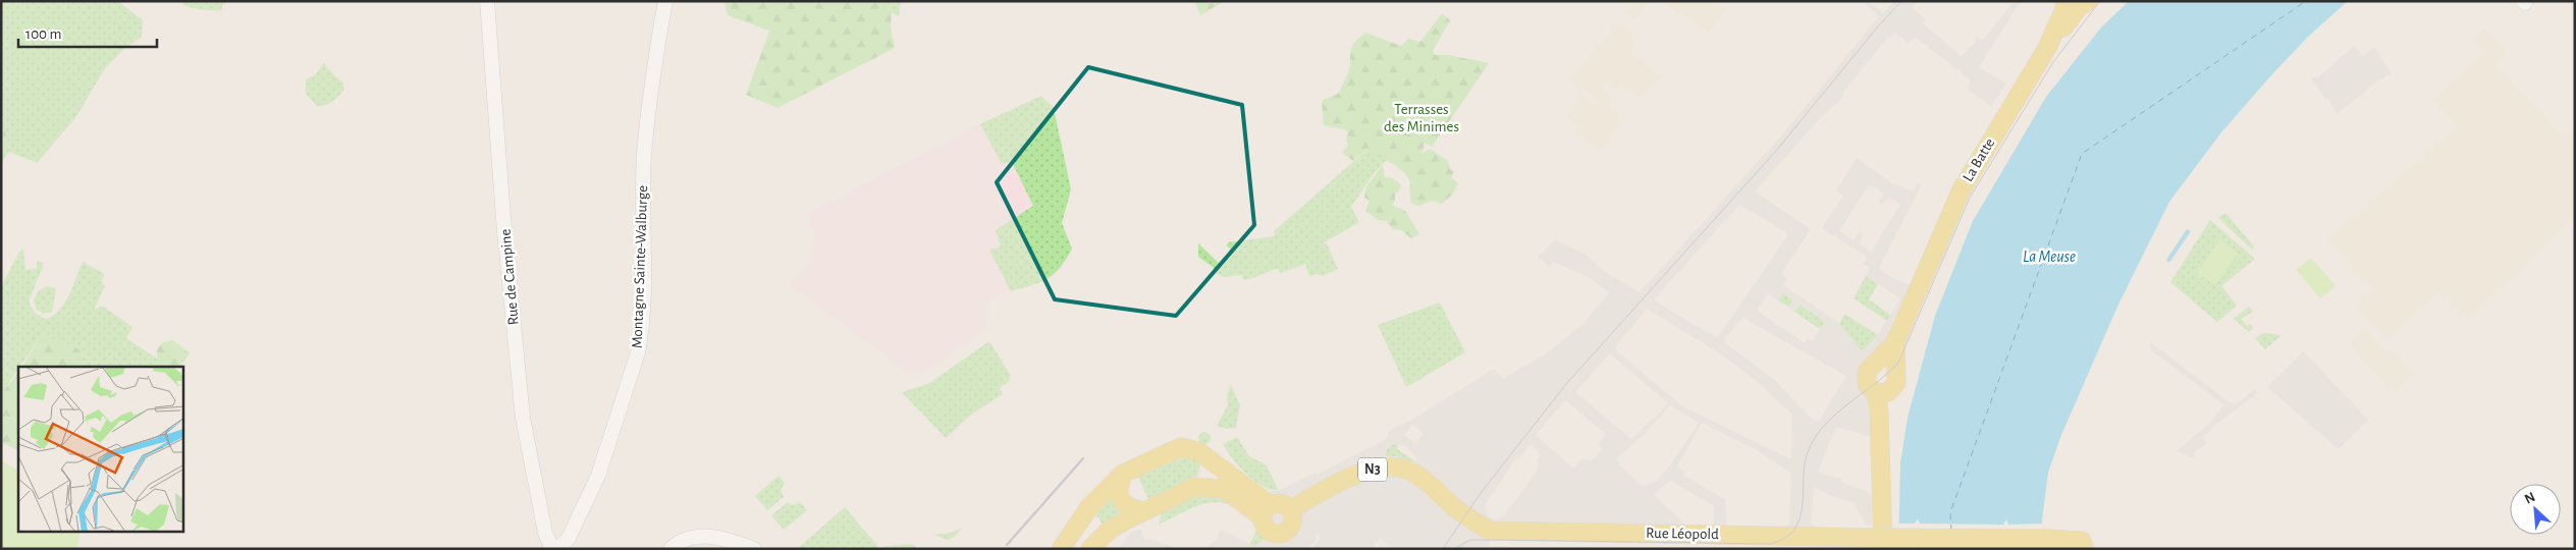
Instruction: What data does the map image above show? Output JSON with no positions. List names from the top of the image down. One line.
{"streets":{"main road":["La Batte","N3","Rue Léopold"],"street":["Montagne Sainte-Walburge","Rue de Campine"]},"crossings":[["N3","Rue Léopold"]],"water":["La Meuse"],"parks":["Terrasses des Minimes"],"scale_bar":"100 m","north":"top left"}
